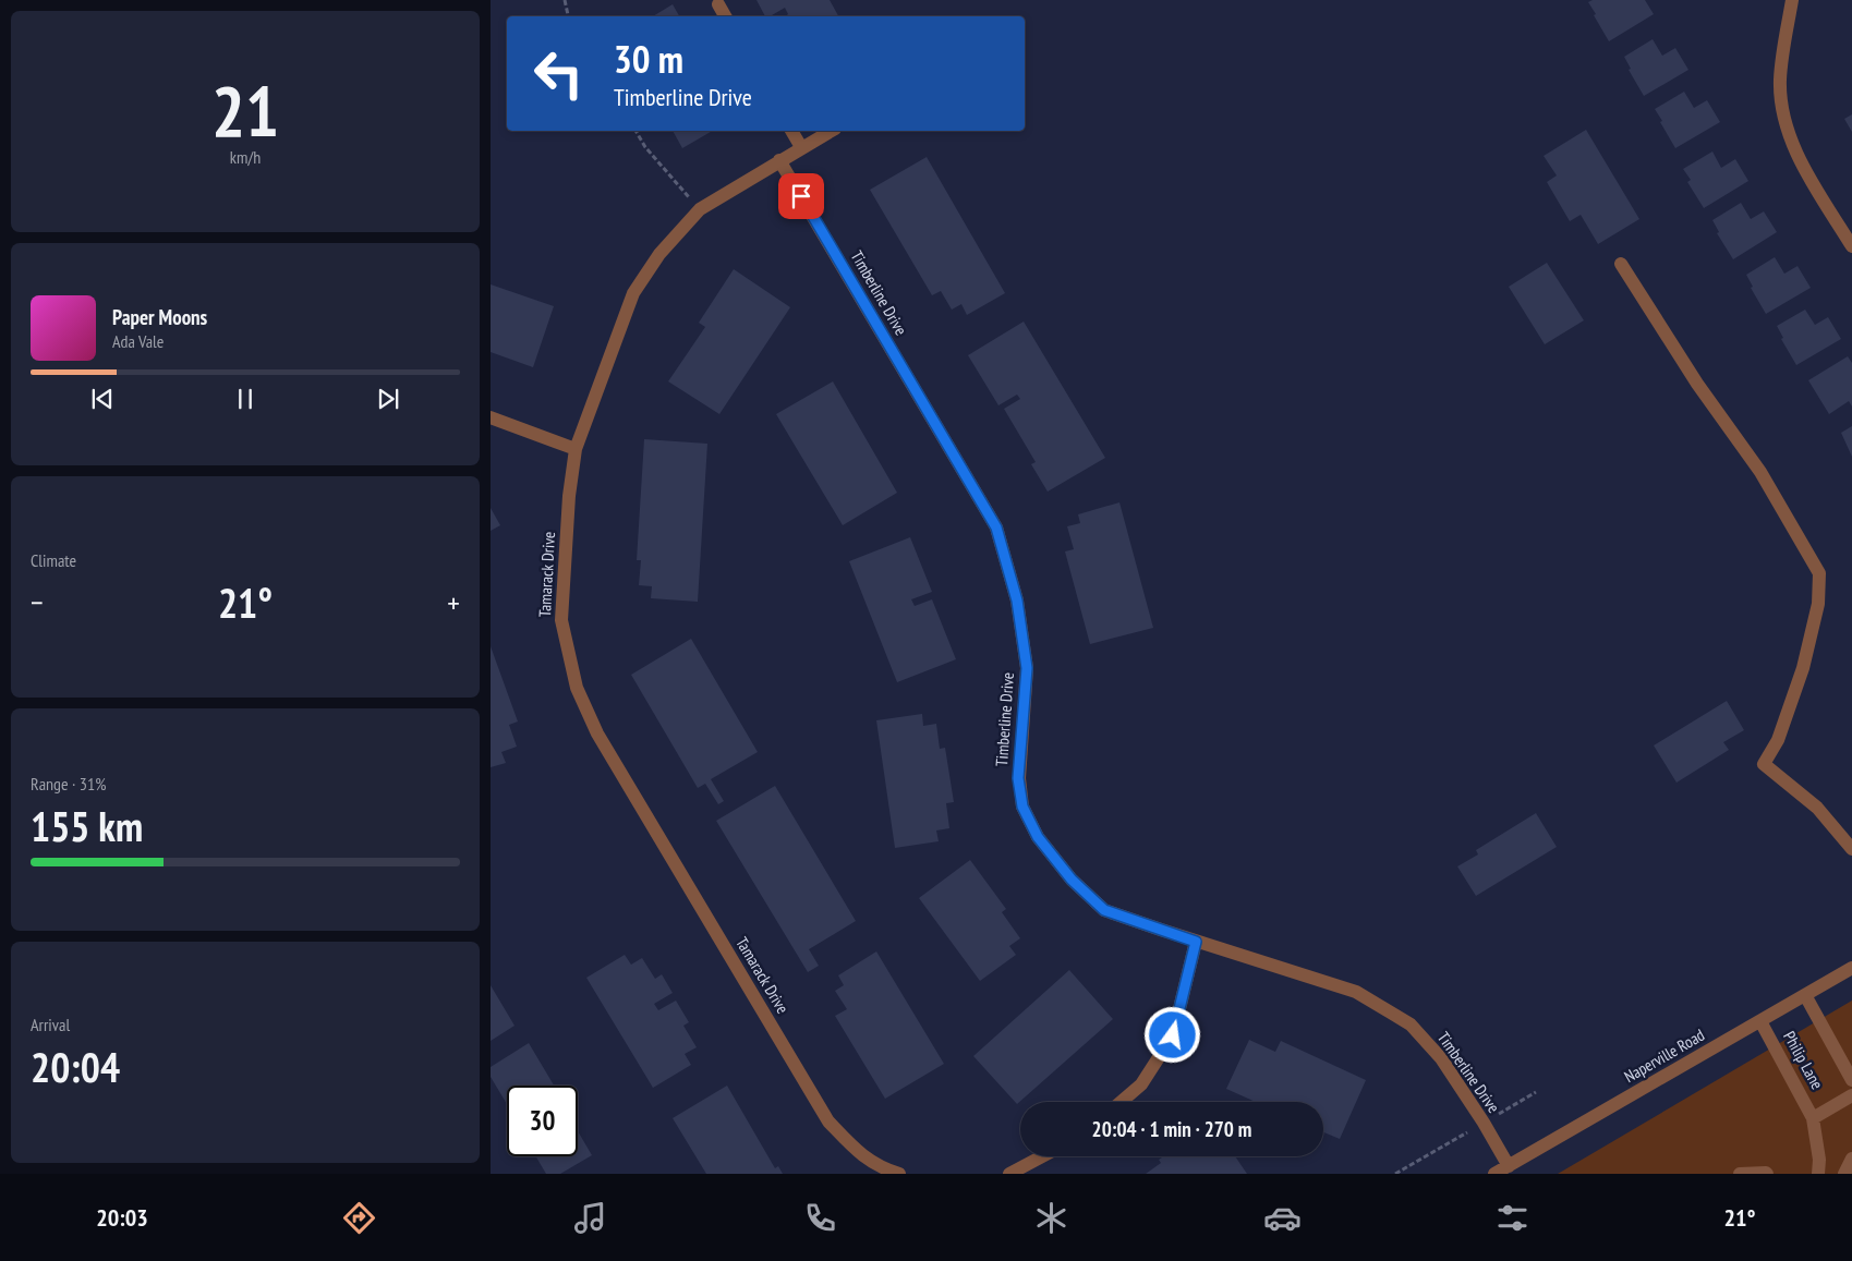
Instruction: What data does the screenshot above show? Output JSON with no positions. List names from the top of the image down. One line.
{"streets":{"street":["Timberline Drive","Tamarack Drive","Naperville Road","Philip Lane"]},"crossings":[["Timberline Drive","Tamarack Drive"],["Timberline Drive","Naperville Road"],["Naperville Road","Philip Lane"]],"page":{"tile":[["21","km/h"],"Climate",["Range · 31%","155 km"],["Arrival","20:04"]],"turn":["30 m","Timberline Drive"],"song":["Paper Moons","Ada Vale"],"heat":["−","21°","+"],"limit":"30","trip":"20:04 · 1 min · 270 m","tabs":["20:03","21°"]}}
